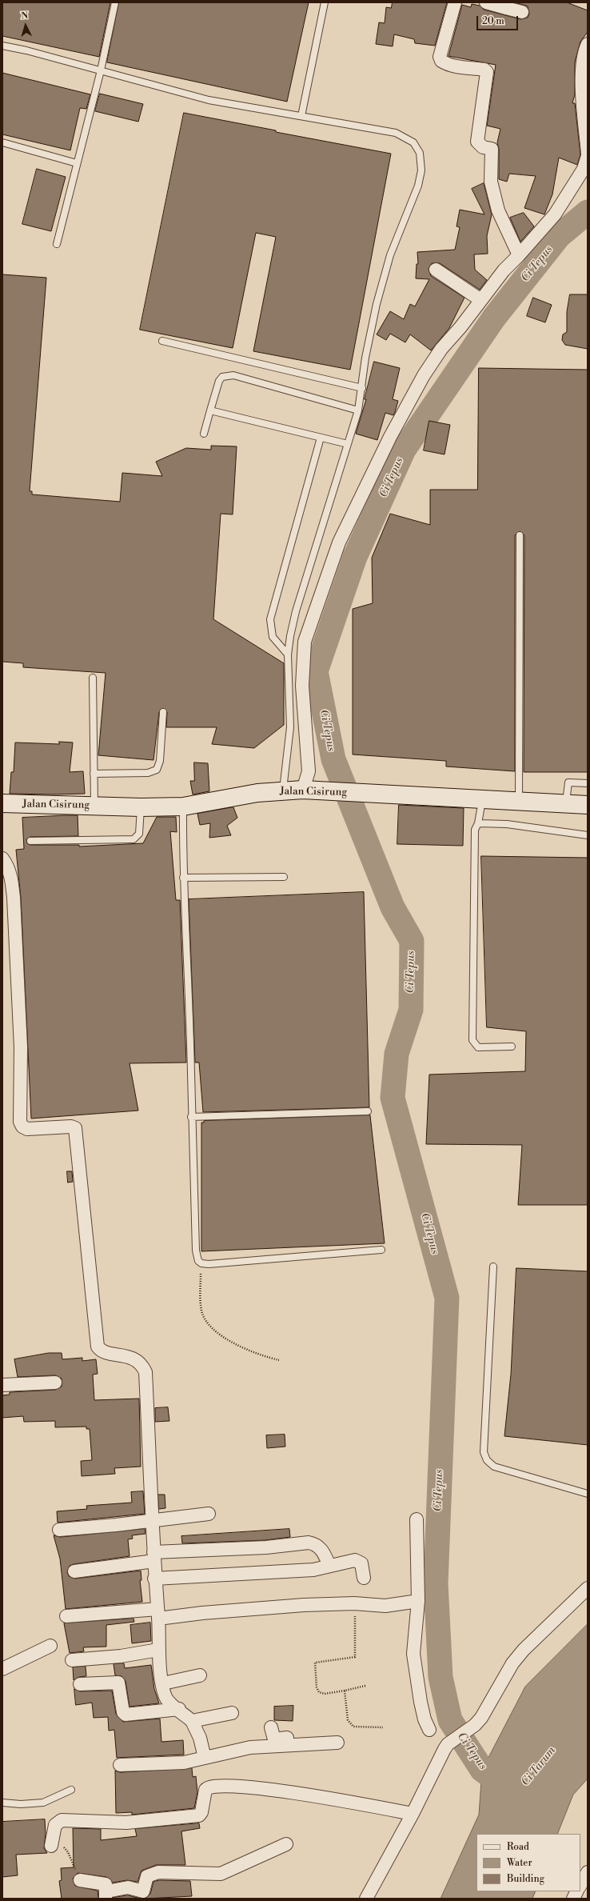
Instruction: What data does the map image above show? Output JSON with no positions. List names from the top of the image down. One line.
{"streets":{"main road":["Jalan Cisirung"]},"water":["Ci Tepus","Ci Tarum"],"legend":["Road","Water","Building"],"scale_bar":"20 m","north":"top"}
